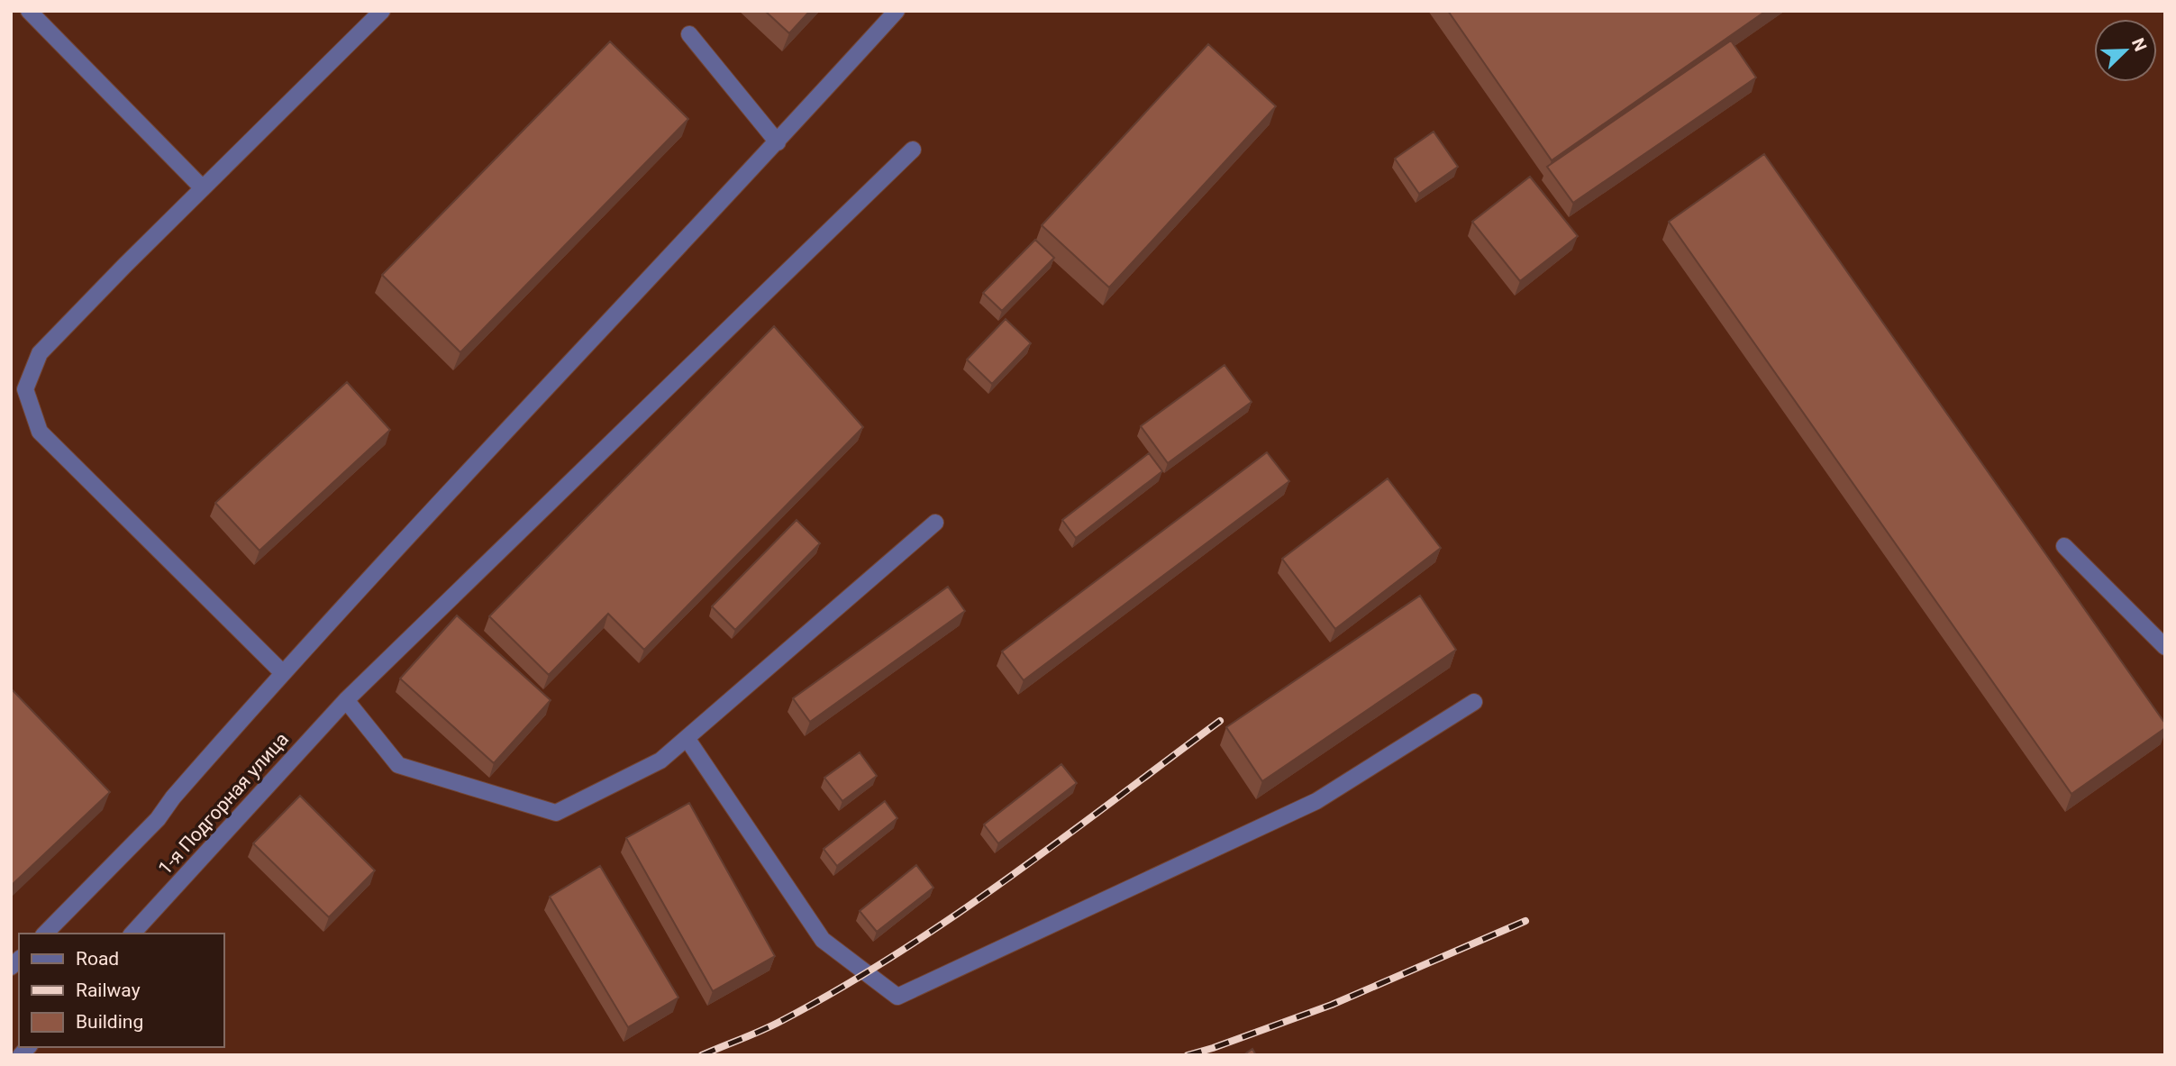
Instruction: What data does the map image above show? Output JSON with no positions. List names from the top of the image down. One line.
{"streets":{"street":["1-я Подгорная улица"]},"legend":["Road","Railway","Building"],"north":"top right"}
